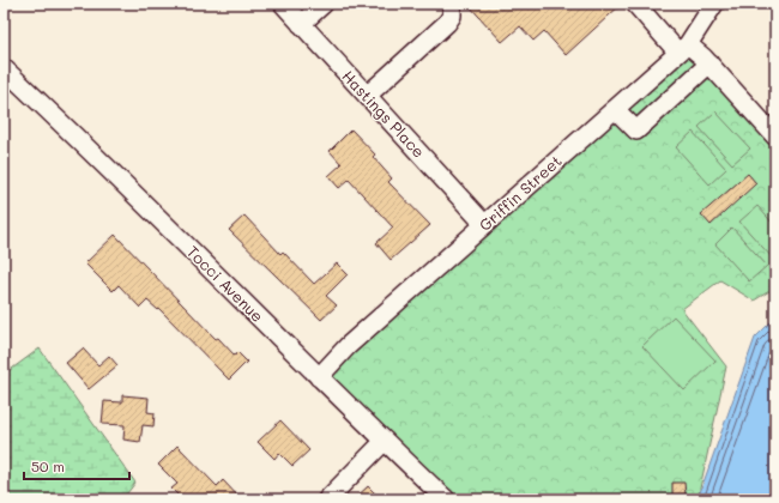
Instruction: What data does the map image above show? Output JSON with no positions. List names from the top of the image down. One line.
{"streets":{"street":["Hastings Place","Griffin Street","Tocci Avenue"]},"crossings":[["Hastings Place","Griffin Street"],["Griffin Street","Tocci Avenue"]],"scale_bar":"50 m"}
